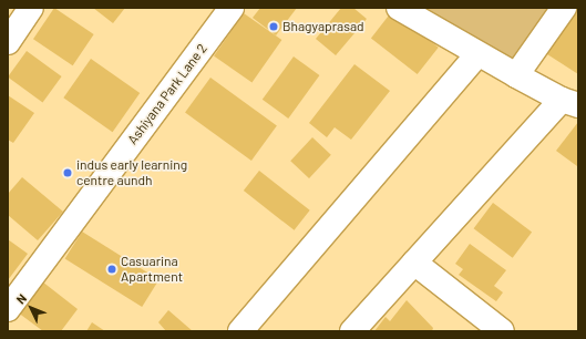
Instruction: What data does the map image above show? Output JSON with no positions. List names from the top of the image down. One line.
{"streets":{"street":["Ashiyana Park Lane 2"]},"places":["Bhagyaprasad","indus early learning centre aundh","Casuarina Apartment"],"north":"top left"}
